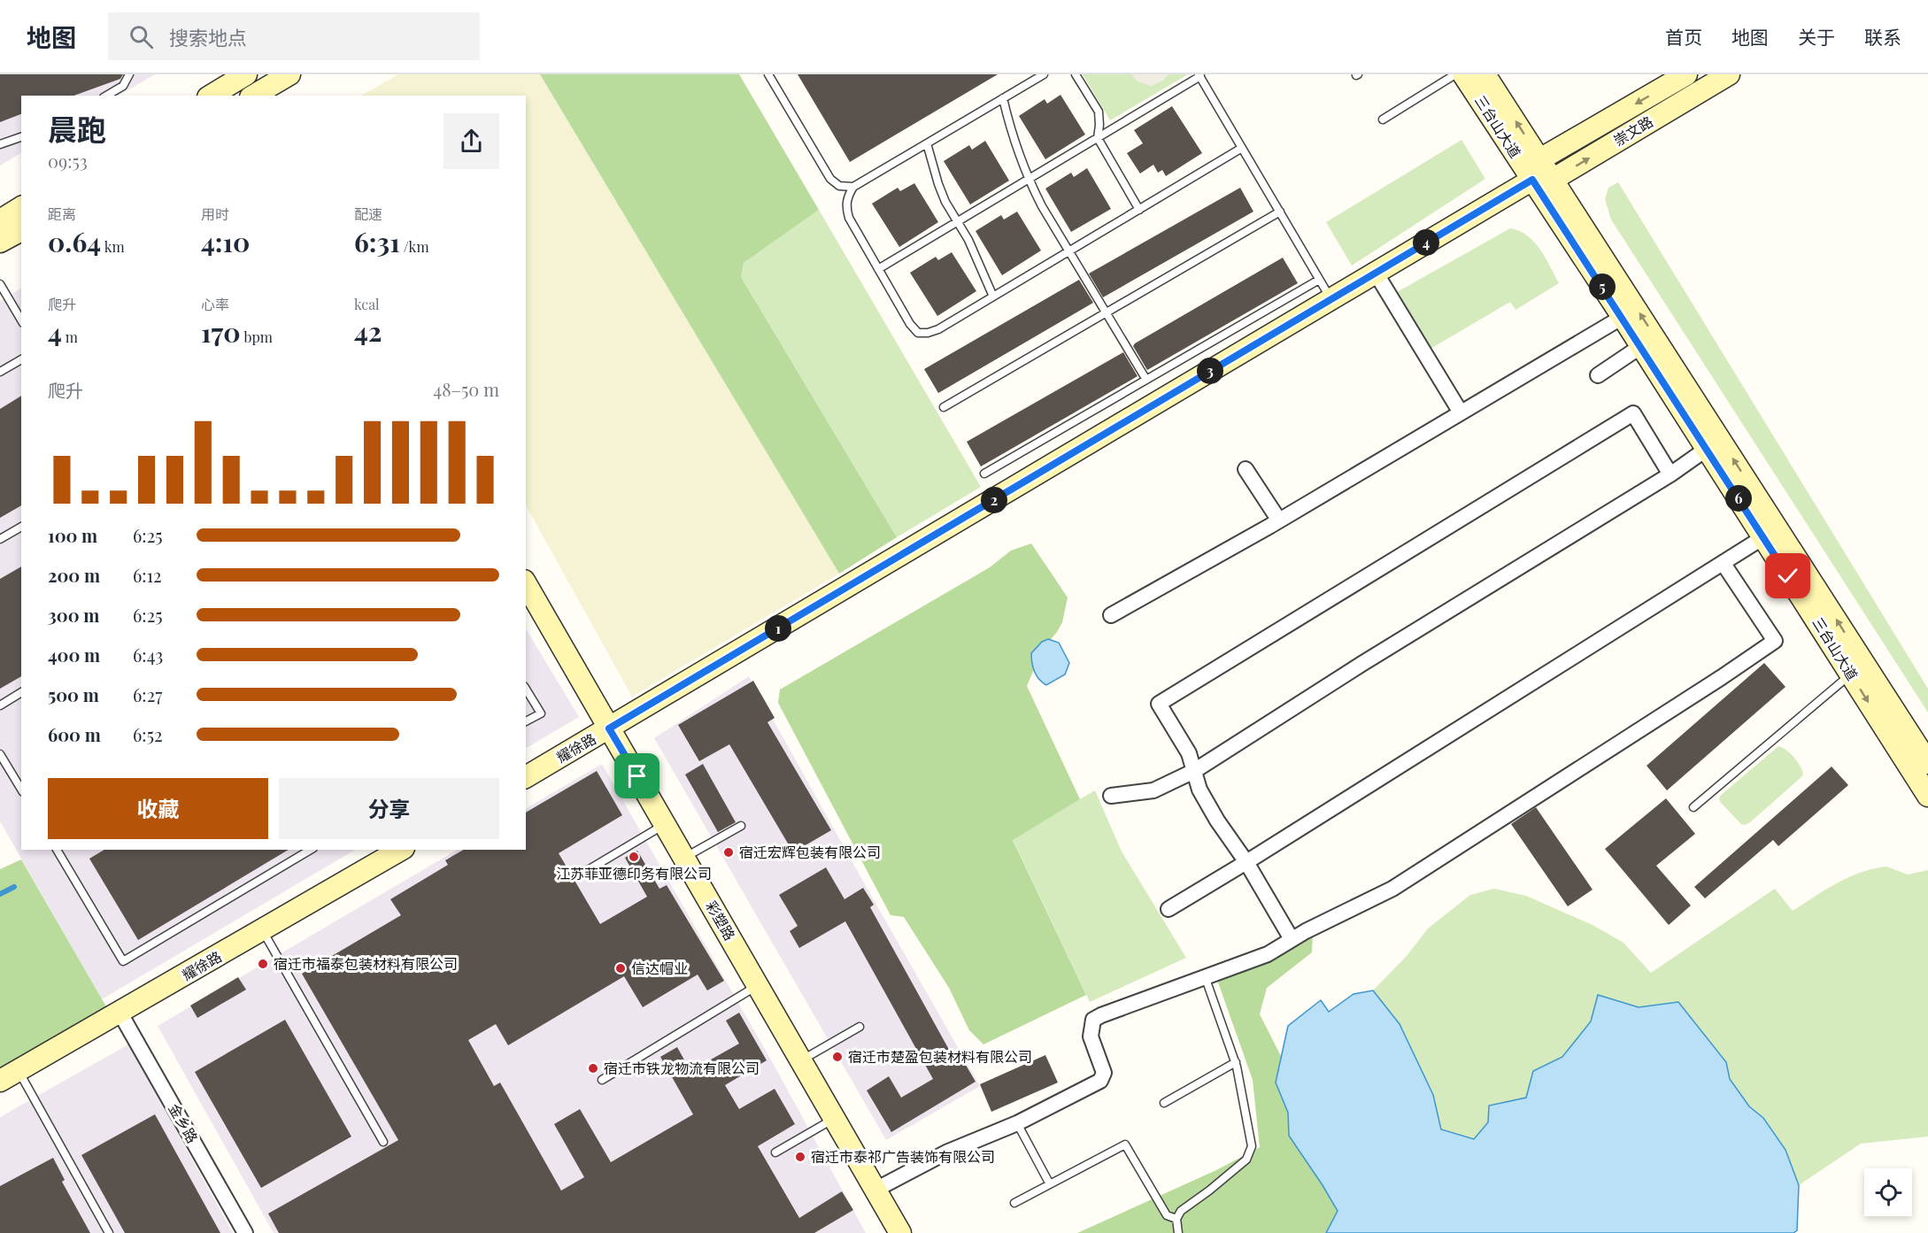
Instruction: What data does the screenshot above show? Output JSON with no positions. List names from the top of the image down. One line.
{"streets":{"street":["三台山大道","崇文路","耀徐路","彩塑路","金乡路"]},"crossings":[["三台山大道","崇文路"],["三台山大道","耀徐路"],["崇文路","耀徐路"],["耀徐路","彩塑路"],["耀徐路","金乡路"]],"places":["宿迁宏辉包装有限公司","江苏菲亚德印务有限公司","宿迁市福泰包装材料有限公司","信达帽业","宿迁市楚盈包装材料有限公司","宿迁市铁龙物流有限公司","宿迁市泰祁广告装饰有限公司"],"page":{"header":"地图","search":"搜索地点","nav":["首页","地图","关于","联系"],"heading":["晨跑","09:53"],"stats":[["距离","0.64 km"],["用时","4:10"],["配速","6:31 /km"],["爬升","4 m"],["心率","170 bpm"],["kcal","42"]],"pins":["4","5","3","6","2","1"],"chart":["爬升","48–50 m"],"list":[{"name":"100 m","note":"6:25"},{"name":"200 m","note":"6:12"},{"name":"300 m","note":"6:25"},{"name":"400 m","note":"6:43"},{"name":"500 m","note":"6:27"},{"name":"600 m","note":"6:52"}],"buttons":["收藏","分享"]}}
